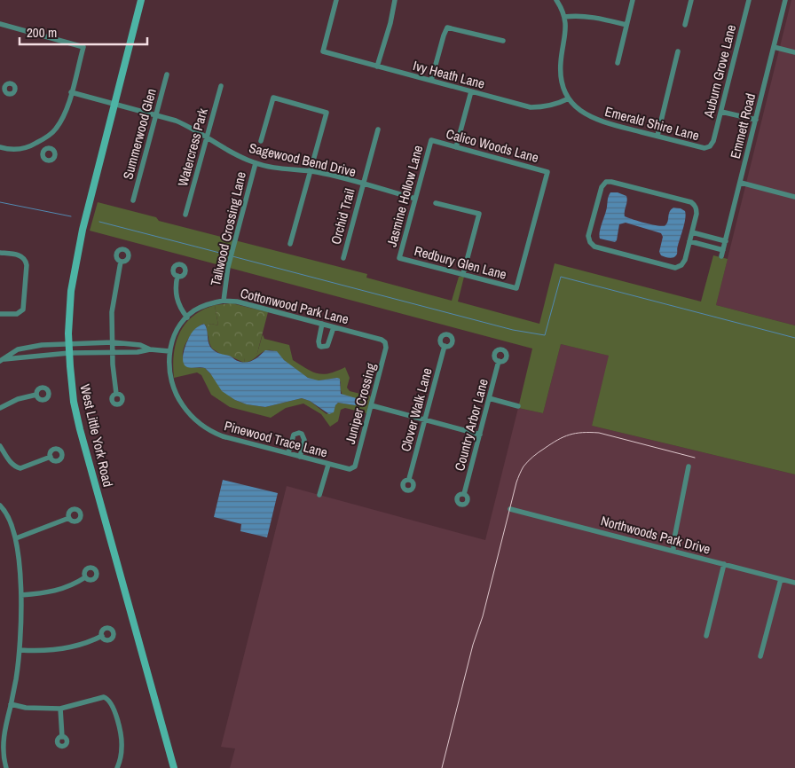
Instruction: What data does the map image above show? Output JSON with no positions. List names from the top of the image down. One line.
{"streets":{"main road":["West Little York Road"],"street":["Auburn Grove Lane","Ivy Heath Lane","Emerald Shire Lane","Emmett Road","Summerwood Glen","Calico Woods Lane","Watercress Park","Sagewood Bend Drive","Jasmine Hollow Lane","Orchid Trail","Tallwood Crossing Lane","Redbury Glen Lane","Cottonwood Park Lane","Juniper Crossing","Clover Walk Lane","Country Arbor Lane","Pinewood Trace Lane","Northwoods Park Drive"]},"crossings":[["Auburn Grove Lane","Emerald Shire Lane"],["Ivy Heath Lane","Emerald Shire Lane"],["Summerwood Glen","Sagewood Bend Drive"],["Calico Woods Lane","Jasmine Hollow Lane"],["Calico Woods Lane","Redbury Glen Lane"],["Watercress Park","Sagewood Bend Drive"],["Sagewood Bend Drive","Jasmine Hollow Lane"],["Sagewood Bend Drive","Orchid Trail"],["Sagewood Bend Drive","Tallwood Crossing Lane"],["Sagewood Bend Drive","West Little York Road"],["Jasmine Hollow Lane","Redbury Glen Lane"],["Tallwood Crossing Lane","Cottonwood Park Lane"],["Cottonwood Park Lane","Juniper Crossing"],["Cottonwood Park Lane","Pinewood Trace Lane"],["Juniper Crossing","Pinewood Trace Lane"]],"scale_bar":"200 m"}
